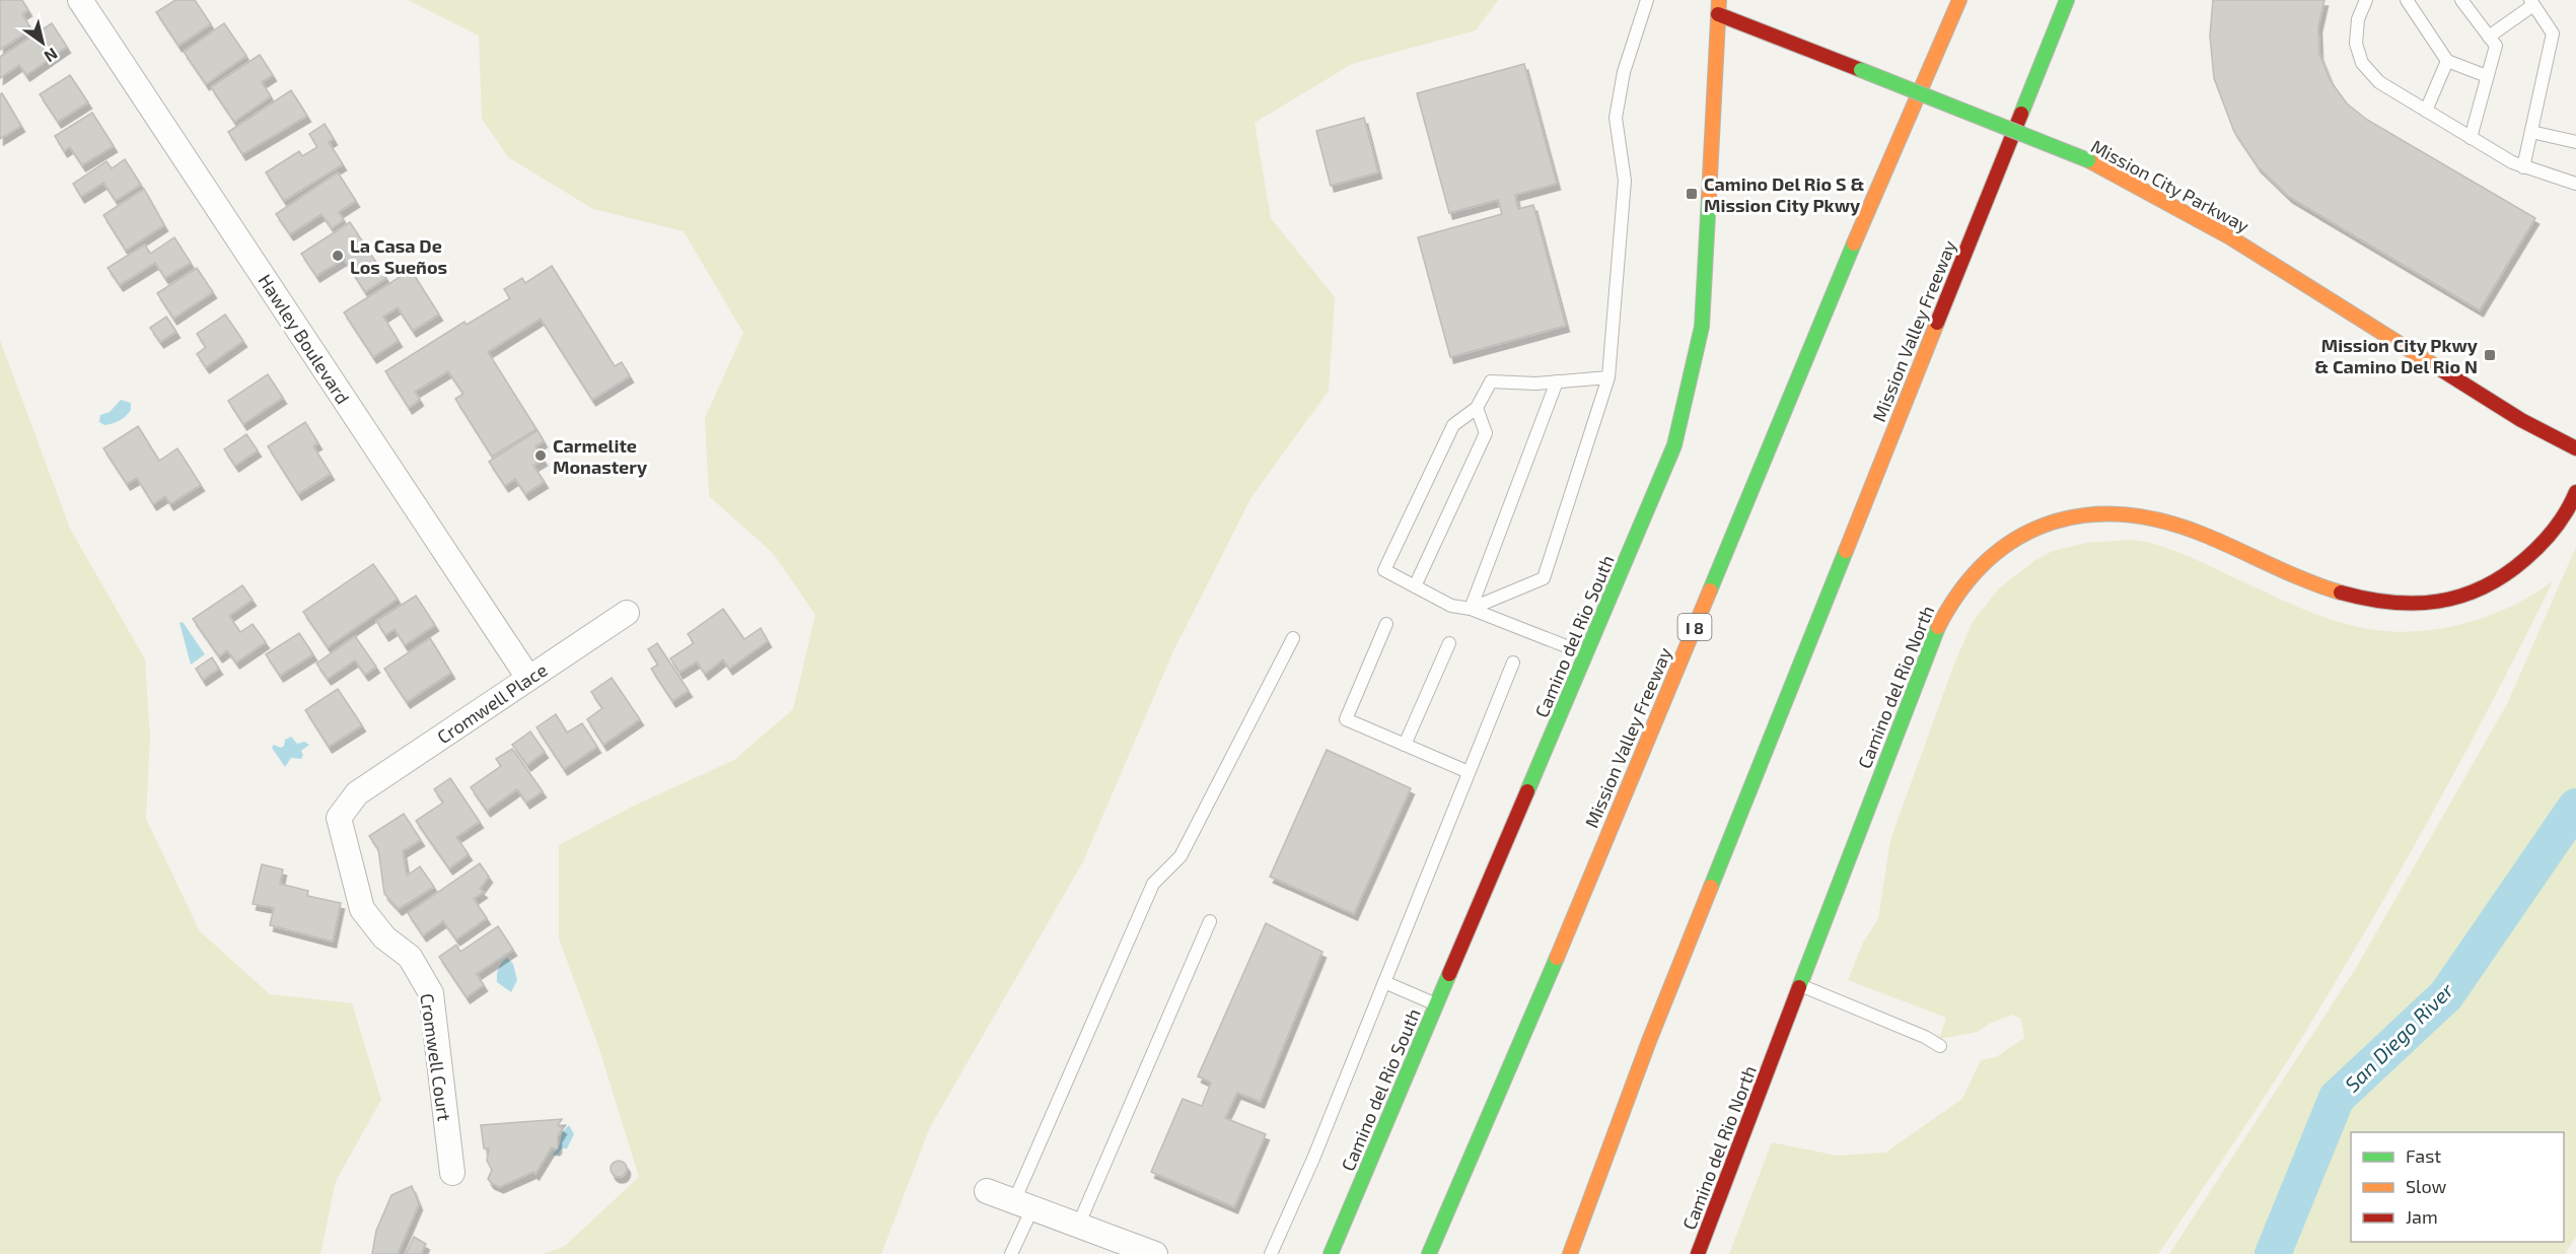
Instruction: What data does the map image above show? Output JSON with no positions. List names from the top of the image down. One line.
{"streets":{"main road":["Mission City Parkway","Mission Valley Freeway","I 8","Camino del Rio South","Camino del Rio North"],"street":["Hawley Boulevard","Cromwell Place","Cromwell Court"]},"crossings":[["Mission City Parkway","Camino del Rio South"],["Hawley Boulevard","Cromwell Place"],["Cromwell Place","Cromwell Court"]],"water":["San Diego River"],"places":{"transit":["Camino Del Rio S & Mission City Pkwy","Mission City Pkwy & Camino Del Rio N"],"other":["La Casa De Los Sueños","Carmelite Monastery"]},"legend":["Fast","Slow","Jam"],"north":"bottom right"}
